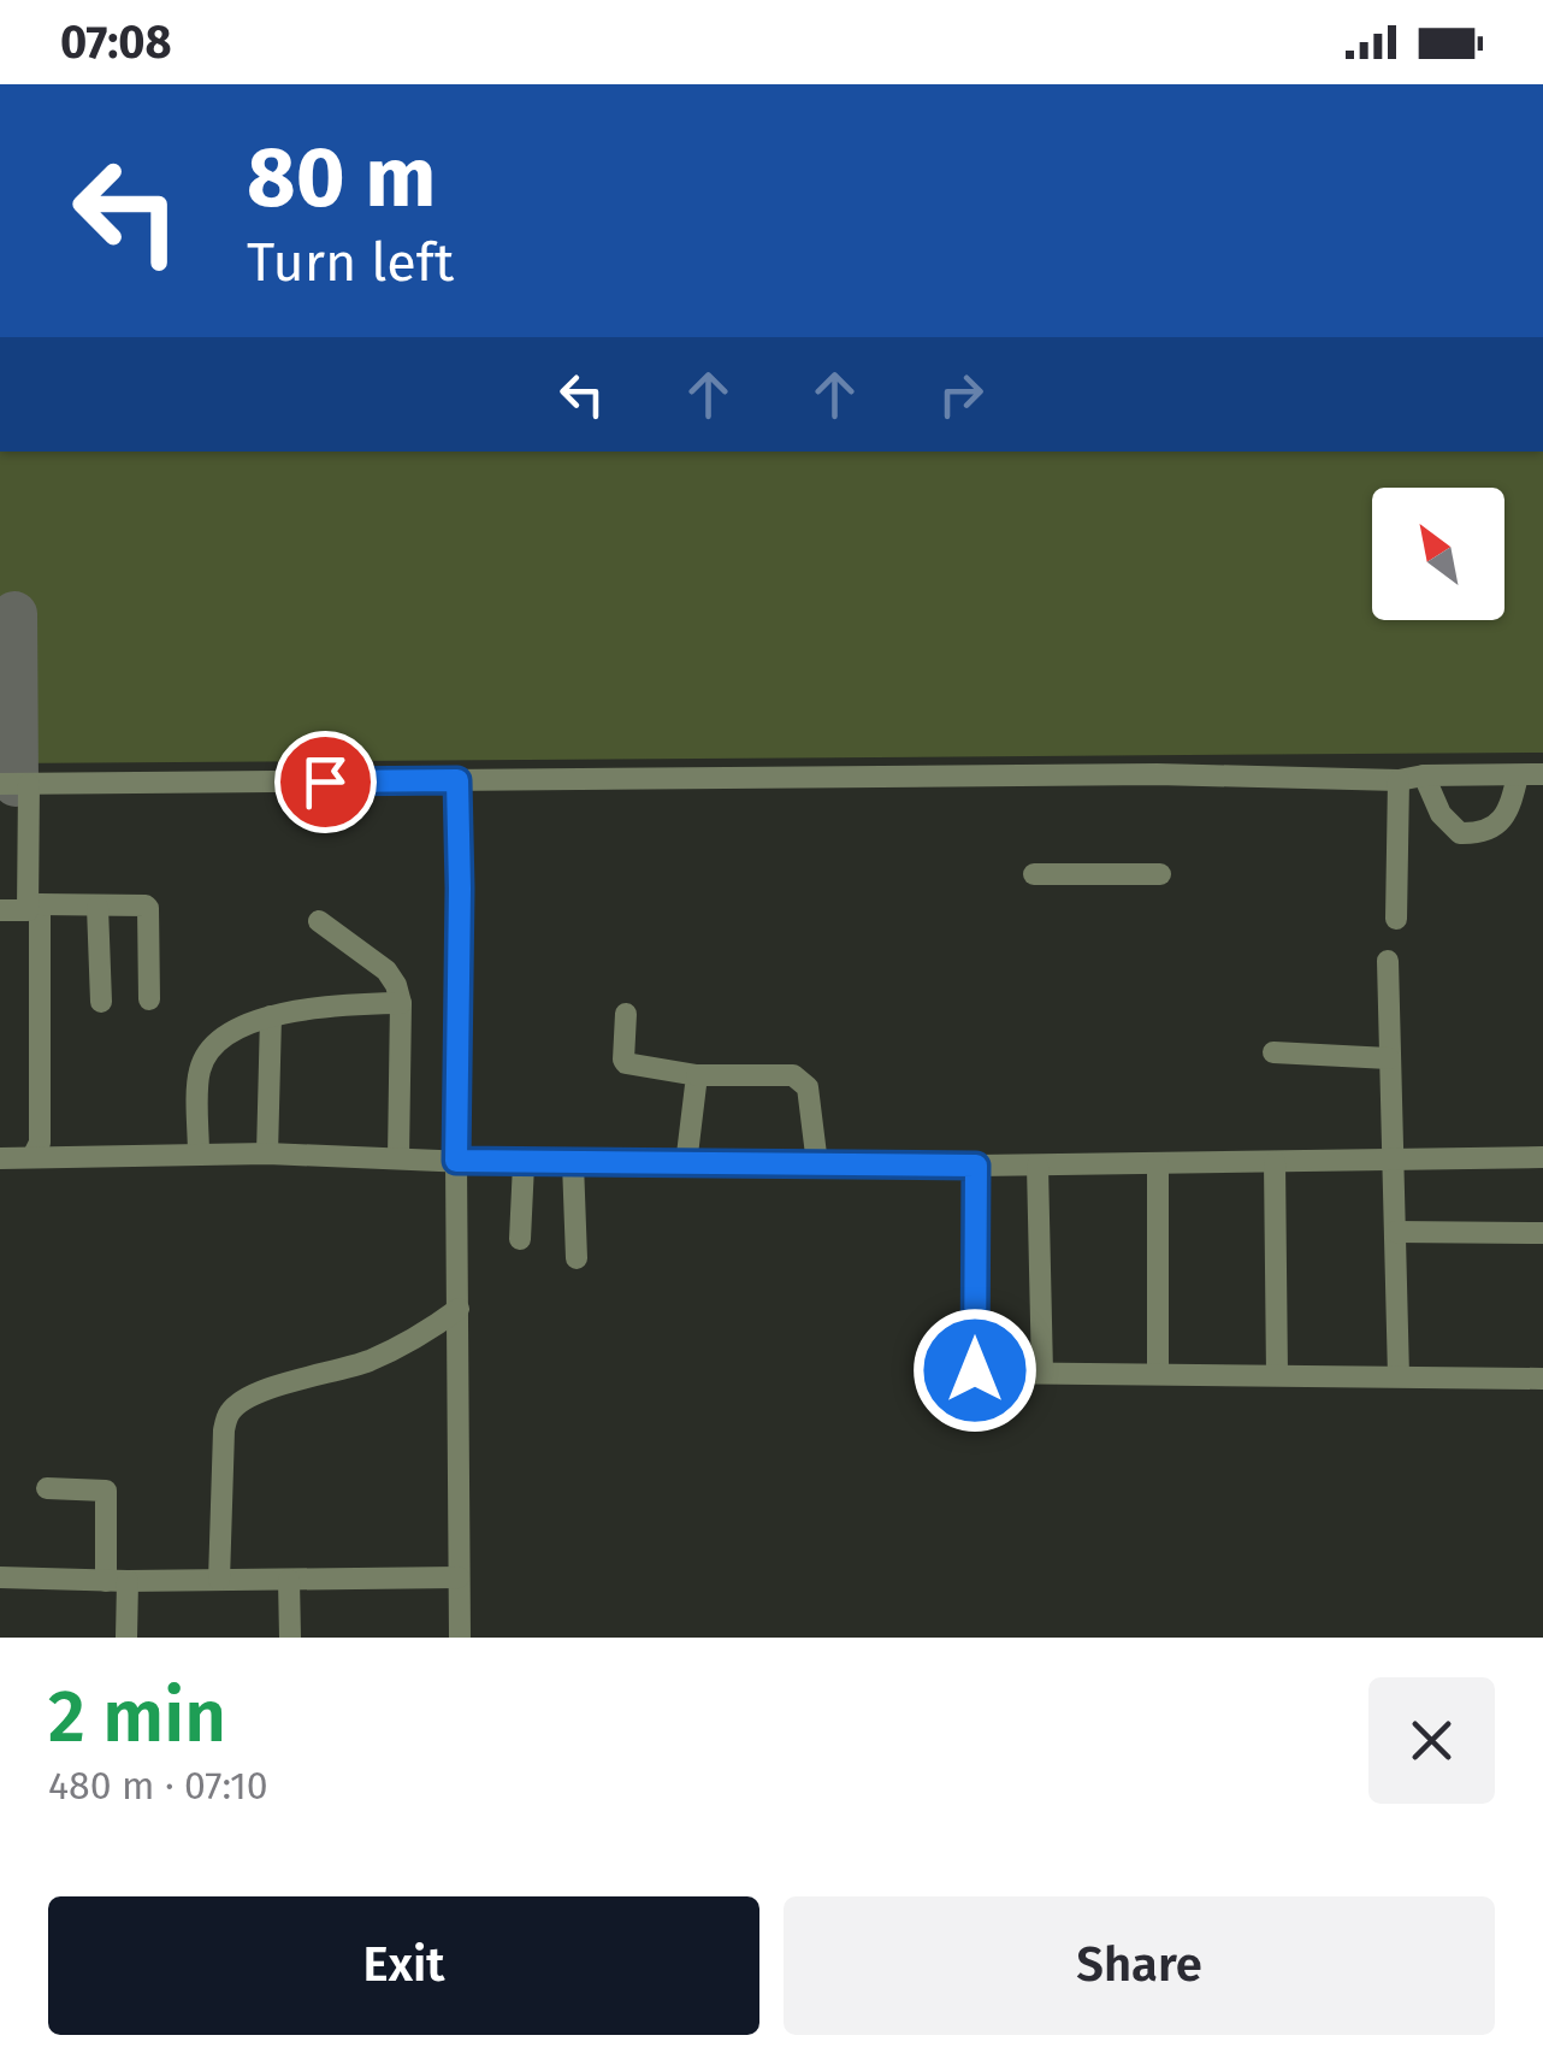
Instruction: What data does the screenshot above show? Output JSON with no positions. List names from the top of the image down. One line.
{"north":"top left","page":{"status":"07:08","turn":["80 m","Turn left"],"heading":["2 min","480 m · 07:10"],"buttons":["Exit","Share"]}}
